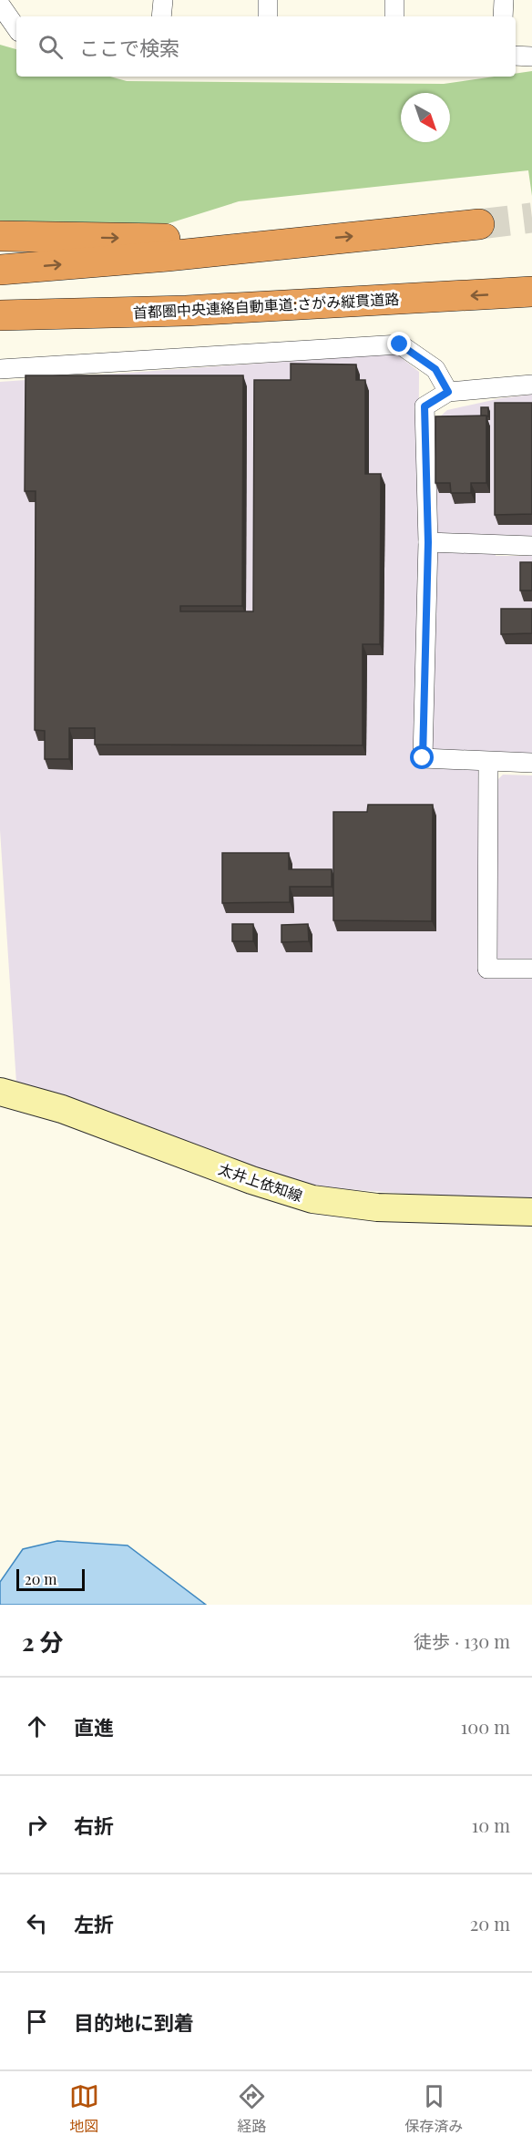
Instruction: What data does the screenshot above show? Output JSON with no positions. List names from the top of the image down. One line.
{"streets":{"highway":["首都圏中央連絡自動車道;さがみ縦貫道路"],"main road":["太井上依知線"]},"scale_bar":"20 m","north":"bottom right","page":{"search":"ここで検索","scale":"20 m","heading":["2 分","徒歩 · 130 m"],"list":[["直進","100 m"],["右折","10 m"],["左折","20 m"],"目的地に到着"],"nav":["地図","経路","保存済み"]}}
